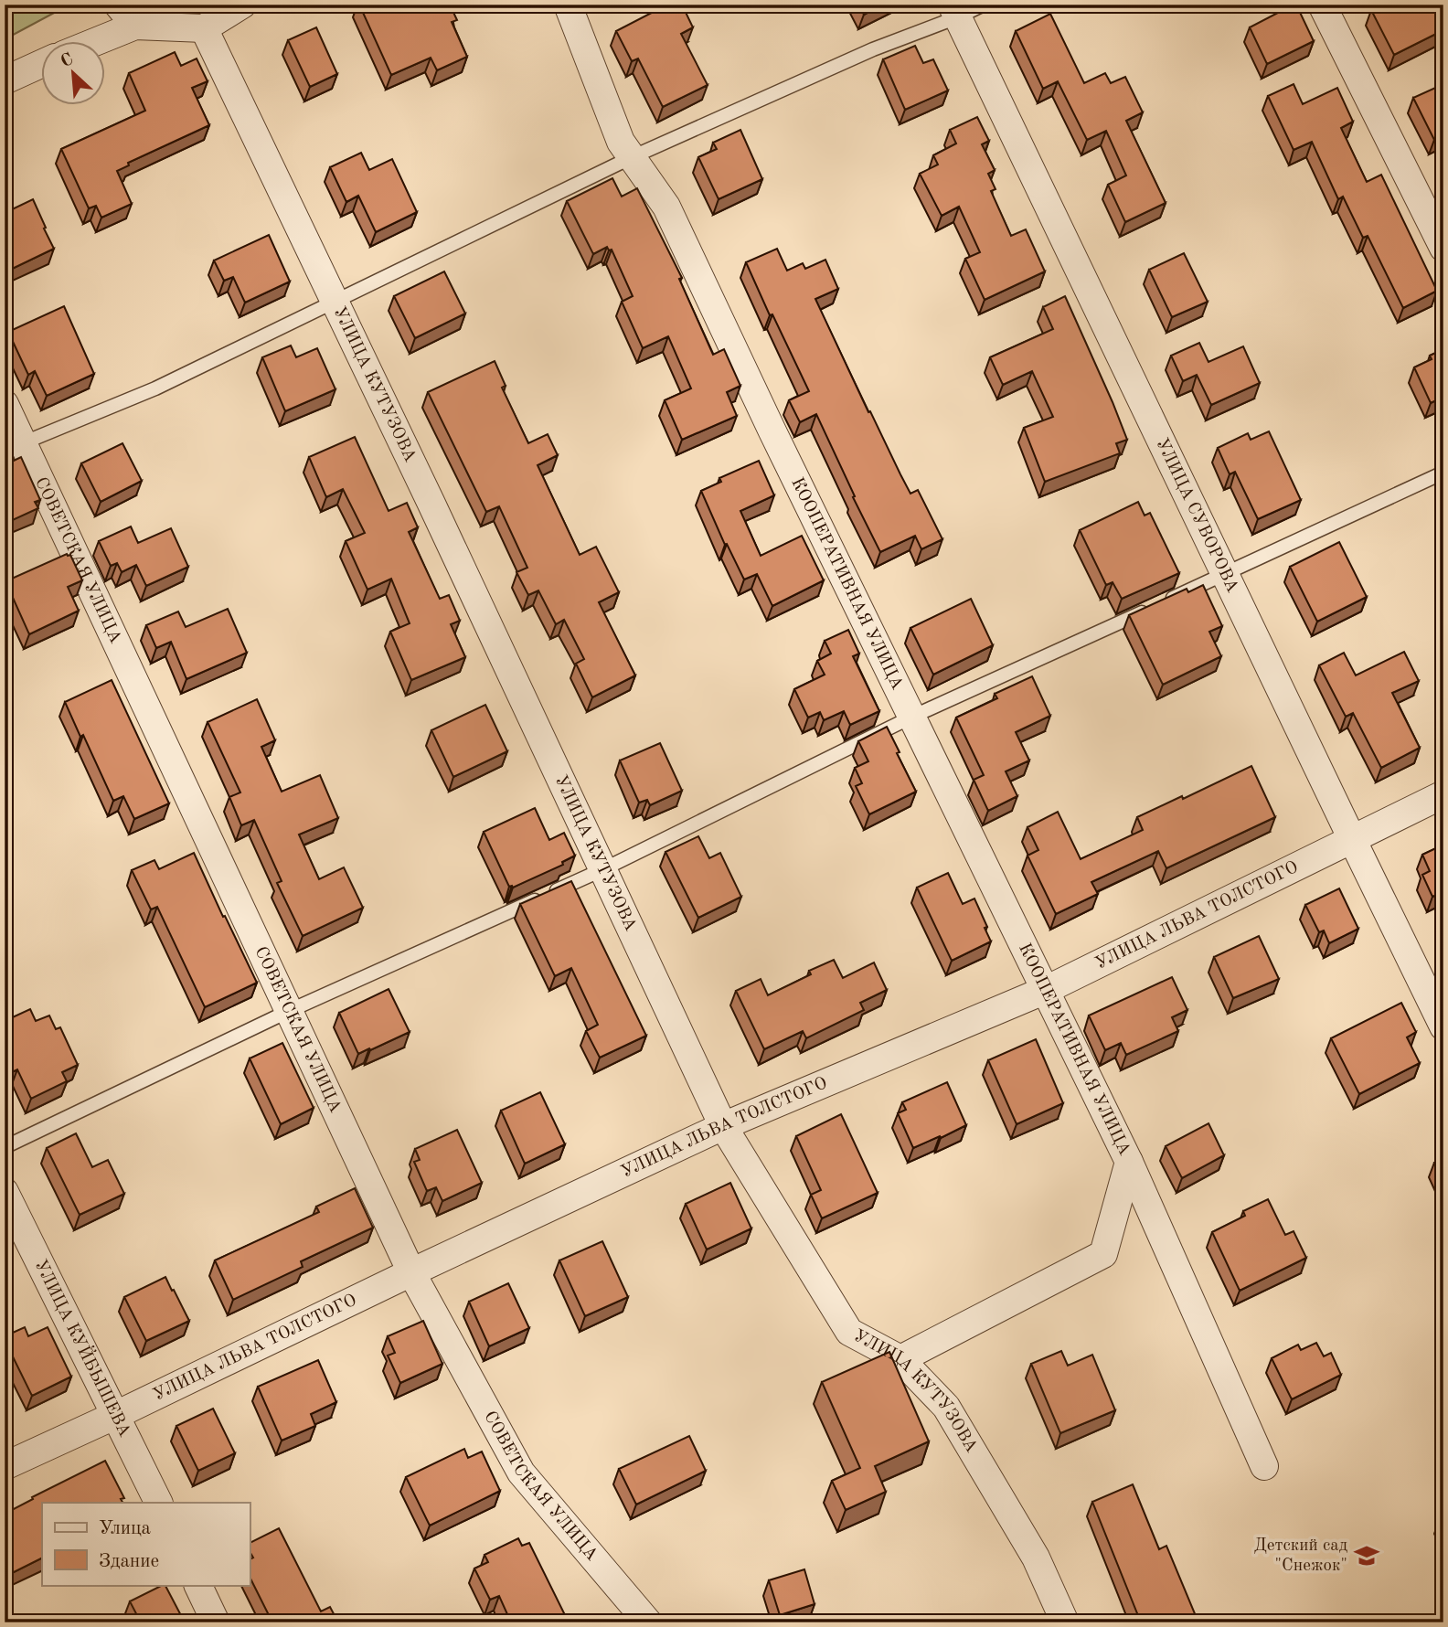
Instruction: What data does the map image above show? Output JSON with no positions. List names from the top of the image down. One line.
{"streets":{"street":["УЛИЦА КУТУЗОВА","УЛИЦА СУВОРОВА","СОВЕТСКАЯ УЛИЦА","КООПЕРАТИВНАЯ УЛИЦА","УЛИЦА ЛЬВА ТОЛСТОГО","УЛИЦА КУЙБЫШЕВА"]},"crossings":[["УЛИЦА КУТУЗОВА","КООПЕРАТИВНАЯ УЛИЦА"],["УЛИЦА КУТУЗОВА","УЛИЦА ЛЬВА ТОЛСТОГО"],["УЛИЦА СУВОРОВА","УЛИЦА ЛЬВА ТОЛСТОГО"],["СОВЕТСКАЯ УЛИЦА","УЛИЦА ЛЬВА ТОЛСТОГО"],["КООПЕРАТИВНАЯ УЛИЦА","УЛИЦА ЛЬВА ТОЛСТОГО"],["УЛИЦА ЛЬВА ТОЛСТОГО","УЛИЦА КУЙБЫШЕВА"]],"places":{"school or university":["Детский сад \"Снежок\""]},"legend":["Улица","Здание"],"north":"top left"}
